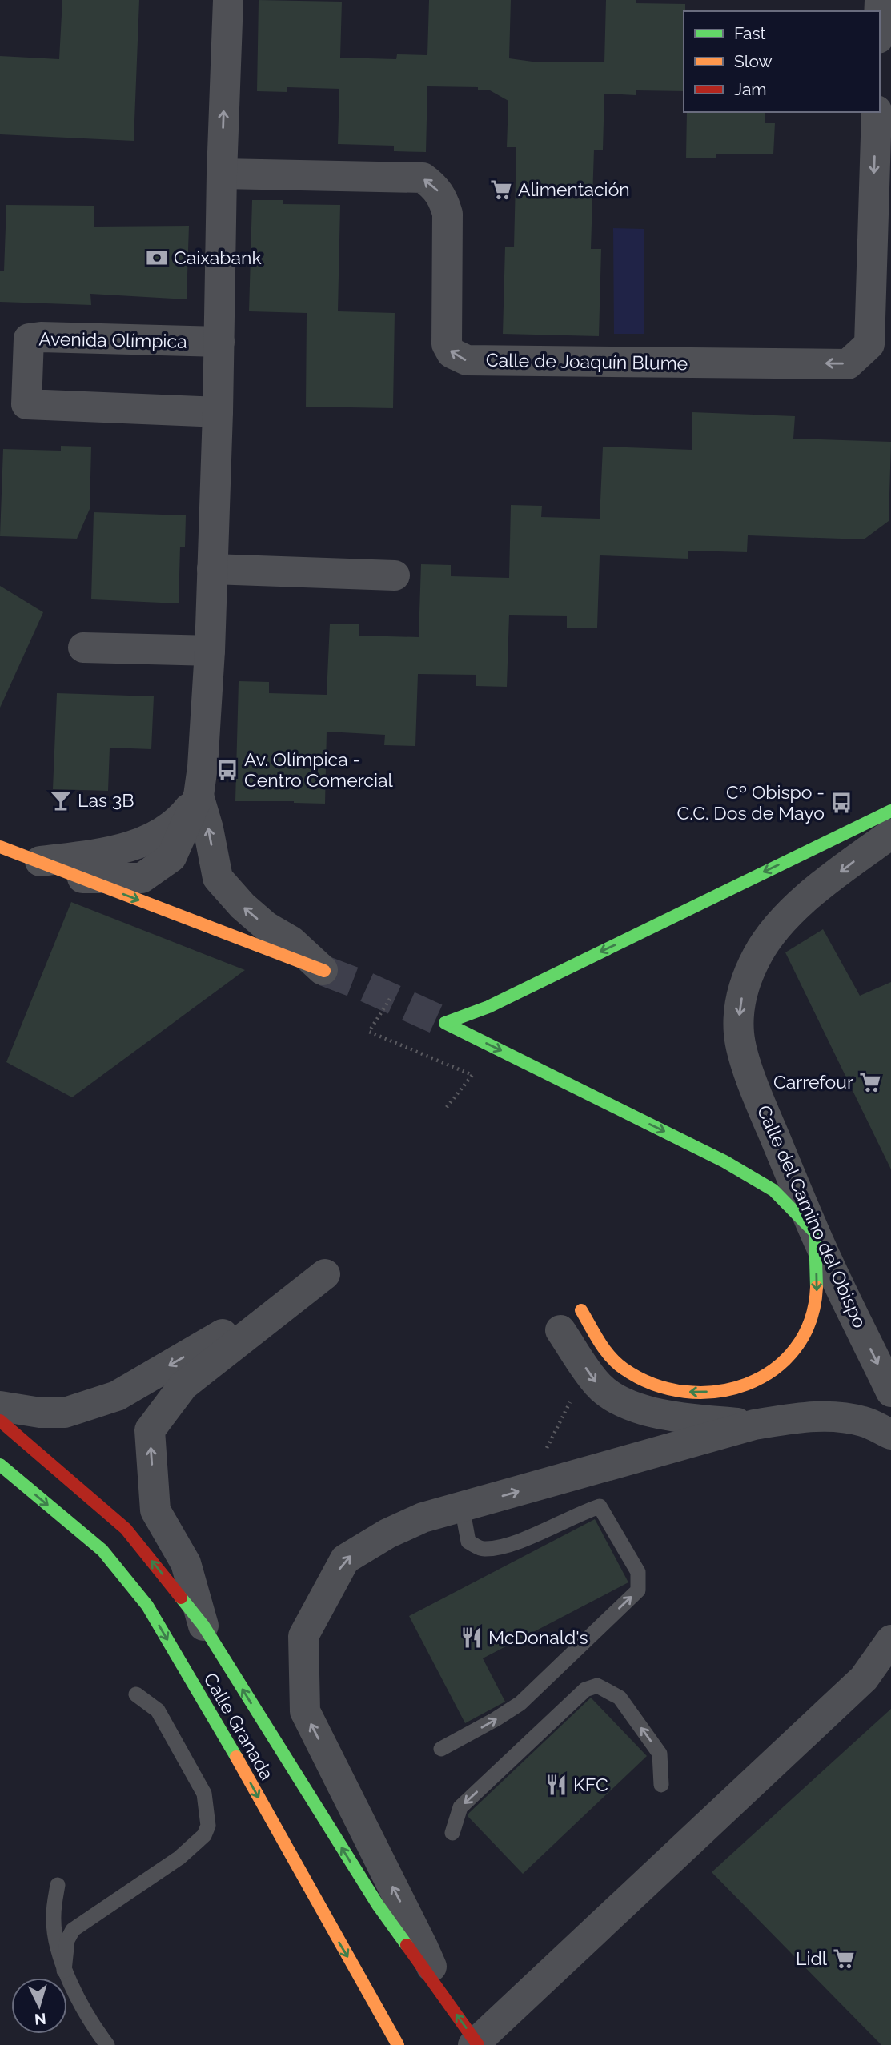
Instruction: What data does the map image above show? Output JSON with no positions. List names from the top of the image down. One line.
{"streets":{"street":["Avenida Olímpica","Calle de Joaquín Blume","Calle del Camino del Obispo","Calle Granada"]},"one_way":["Calle del Camino del Obispo"],"places":{"supermarket":["Alimentación","Carrefour","Lidl"],"bank":["Caixabank"],"bus stop":["Av. Olímpica - Centro Comercial","Cº Obispo - C.C. Dos de Mayo"],"bar":["Las 3B"],"restaurant":["McDonald's","KFC"]},"legend":["Fast","Slow","Jam"],"north":"bottom"}
